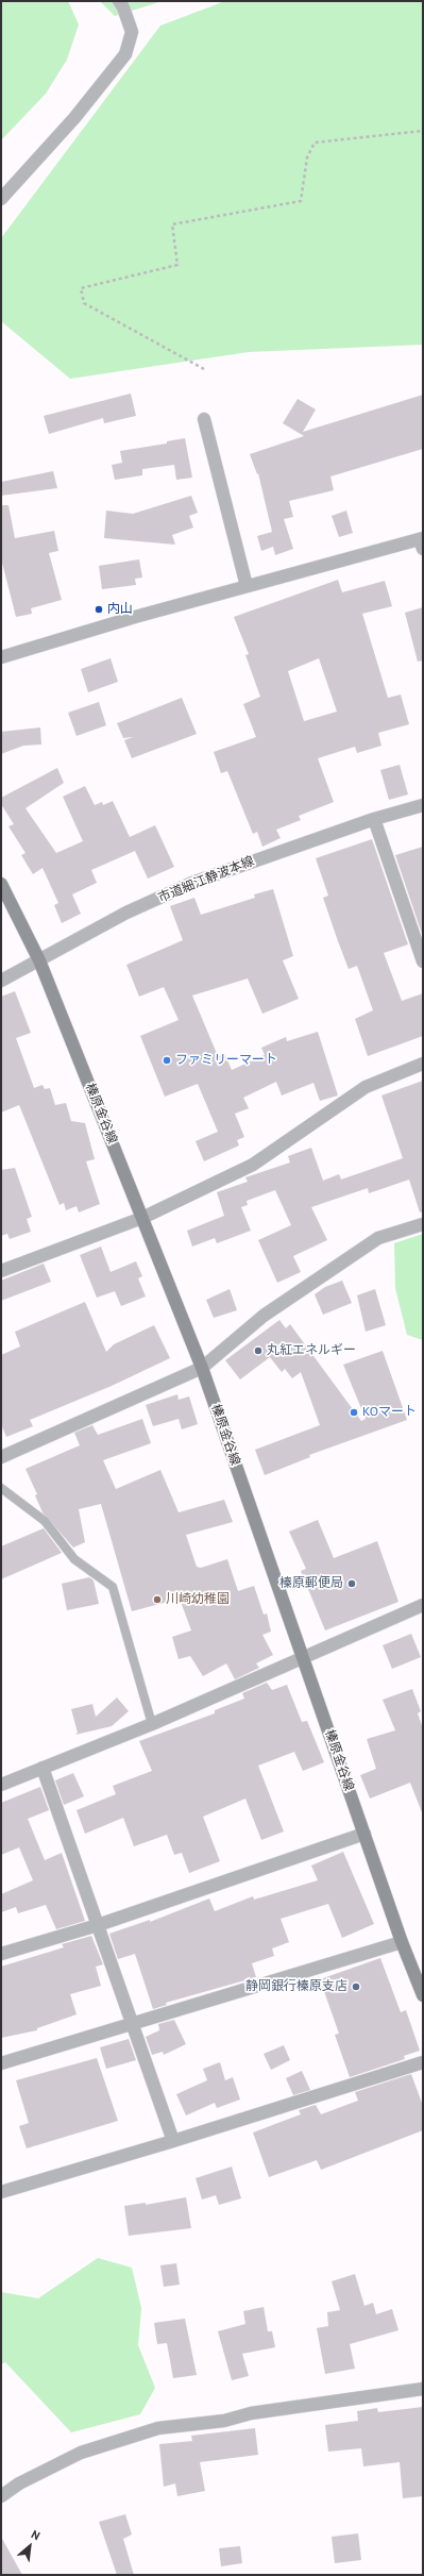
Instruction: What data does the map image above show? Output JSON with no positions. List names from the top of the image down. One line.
{"streets":{"main road":["榛原金谷線"],"street":["市道細江静波本線"]},"crossings":[["市道細江静波本線","榛原金谷線"]],"places":["内山","ファミリーマート","丸紅エネルギー","KOマート","榛原郵便局","川崎幼稚園","静岡銀行榛原支店"],"north":"top right"}
